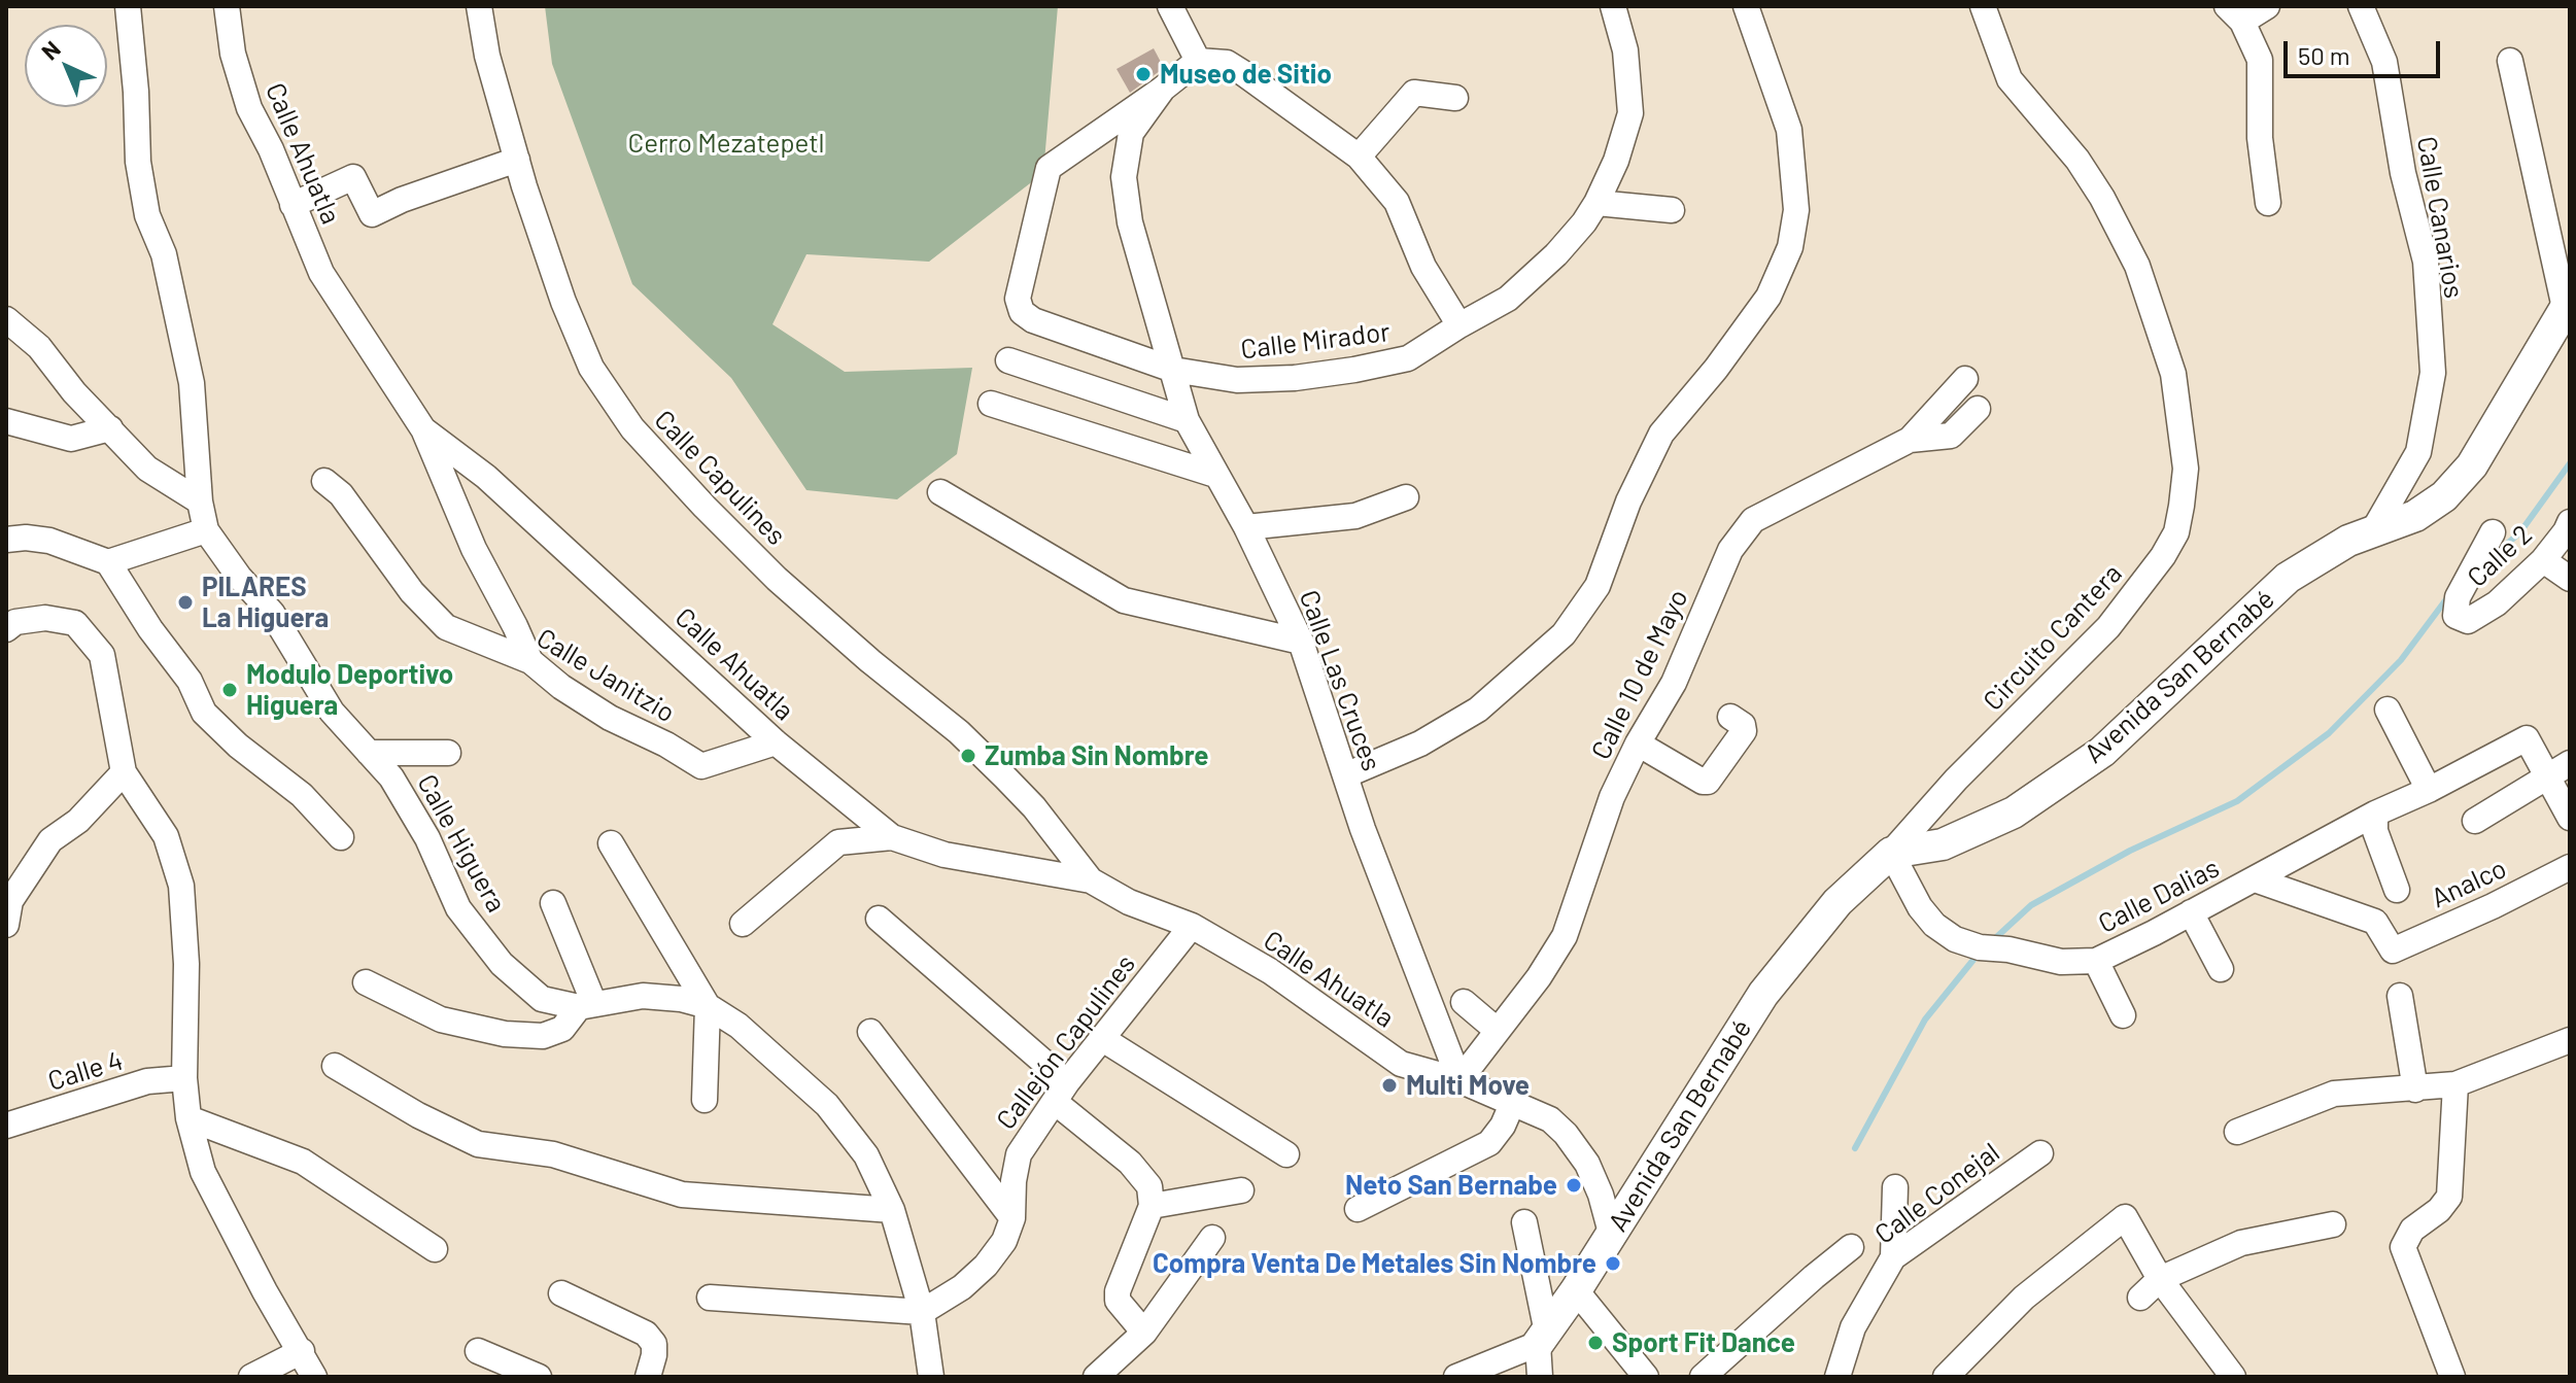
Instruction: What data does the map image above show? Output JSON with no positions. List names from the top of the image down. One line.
{"streets":{"main road":["Avenida San Bernabé"],"street":["Calle Ahuatla","Calle Canarios","Calle Mirador","Calle Capulines","Calle 2","Circuito Cantera","Calle 10 de Mayo","Calle Janitzio","Calle Las Cruces","Calle Higuera","Analco","Calle Dalias","Callejón Capulines","Calle 4","Calle Conejal"]},"crossings":[["Calle Ahuatla","Calle Capulines"],["Calle Ahuatla","Calle 10 de Mayo"],["Calle Ahuatla","Calle Janitzio"],["Calle Ahuatla","Calle Las Cruces"],["Calle Ahuatla","Callejón Capulines"],["Calle Canarios","Avenida San Bernabé"],["Calle Mirador","Calle Las Cruces"],["Circuito Cantera","Avenida San Bernabé"],["Circuito Cantera","Calle Dalias"],["Calle 10 de Mayo","Calle Las Cruces"],["Avenida San Bernabé","Calle Dalias"],["Calle Higuera","Callejón Capulines"],["Analco","Calle Dalias"]],"parks":["Cerro Mezatepetl"],"places":["Museo de Sitio","PILARES La Higuera","Modulo Deportivo Higuera","Zumba Sin Nombre","Multi Move","Neto San Bernabe","Compra Venta De Metales Sin Nombre","Sport Fit Dance"],"scale_bar":"50 m","north":"top left"}
